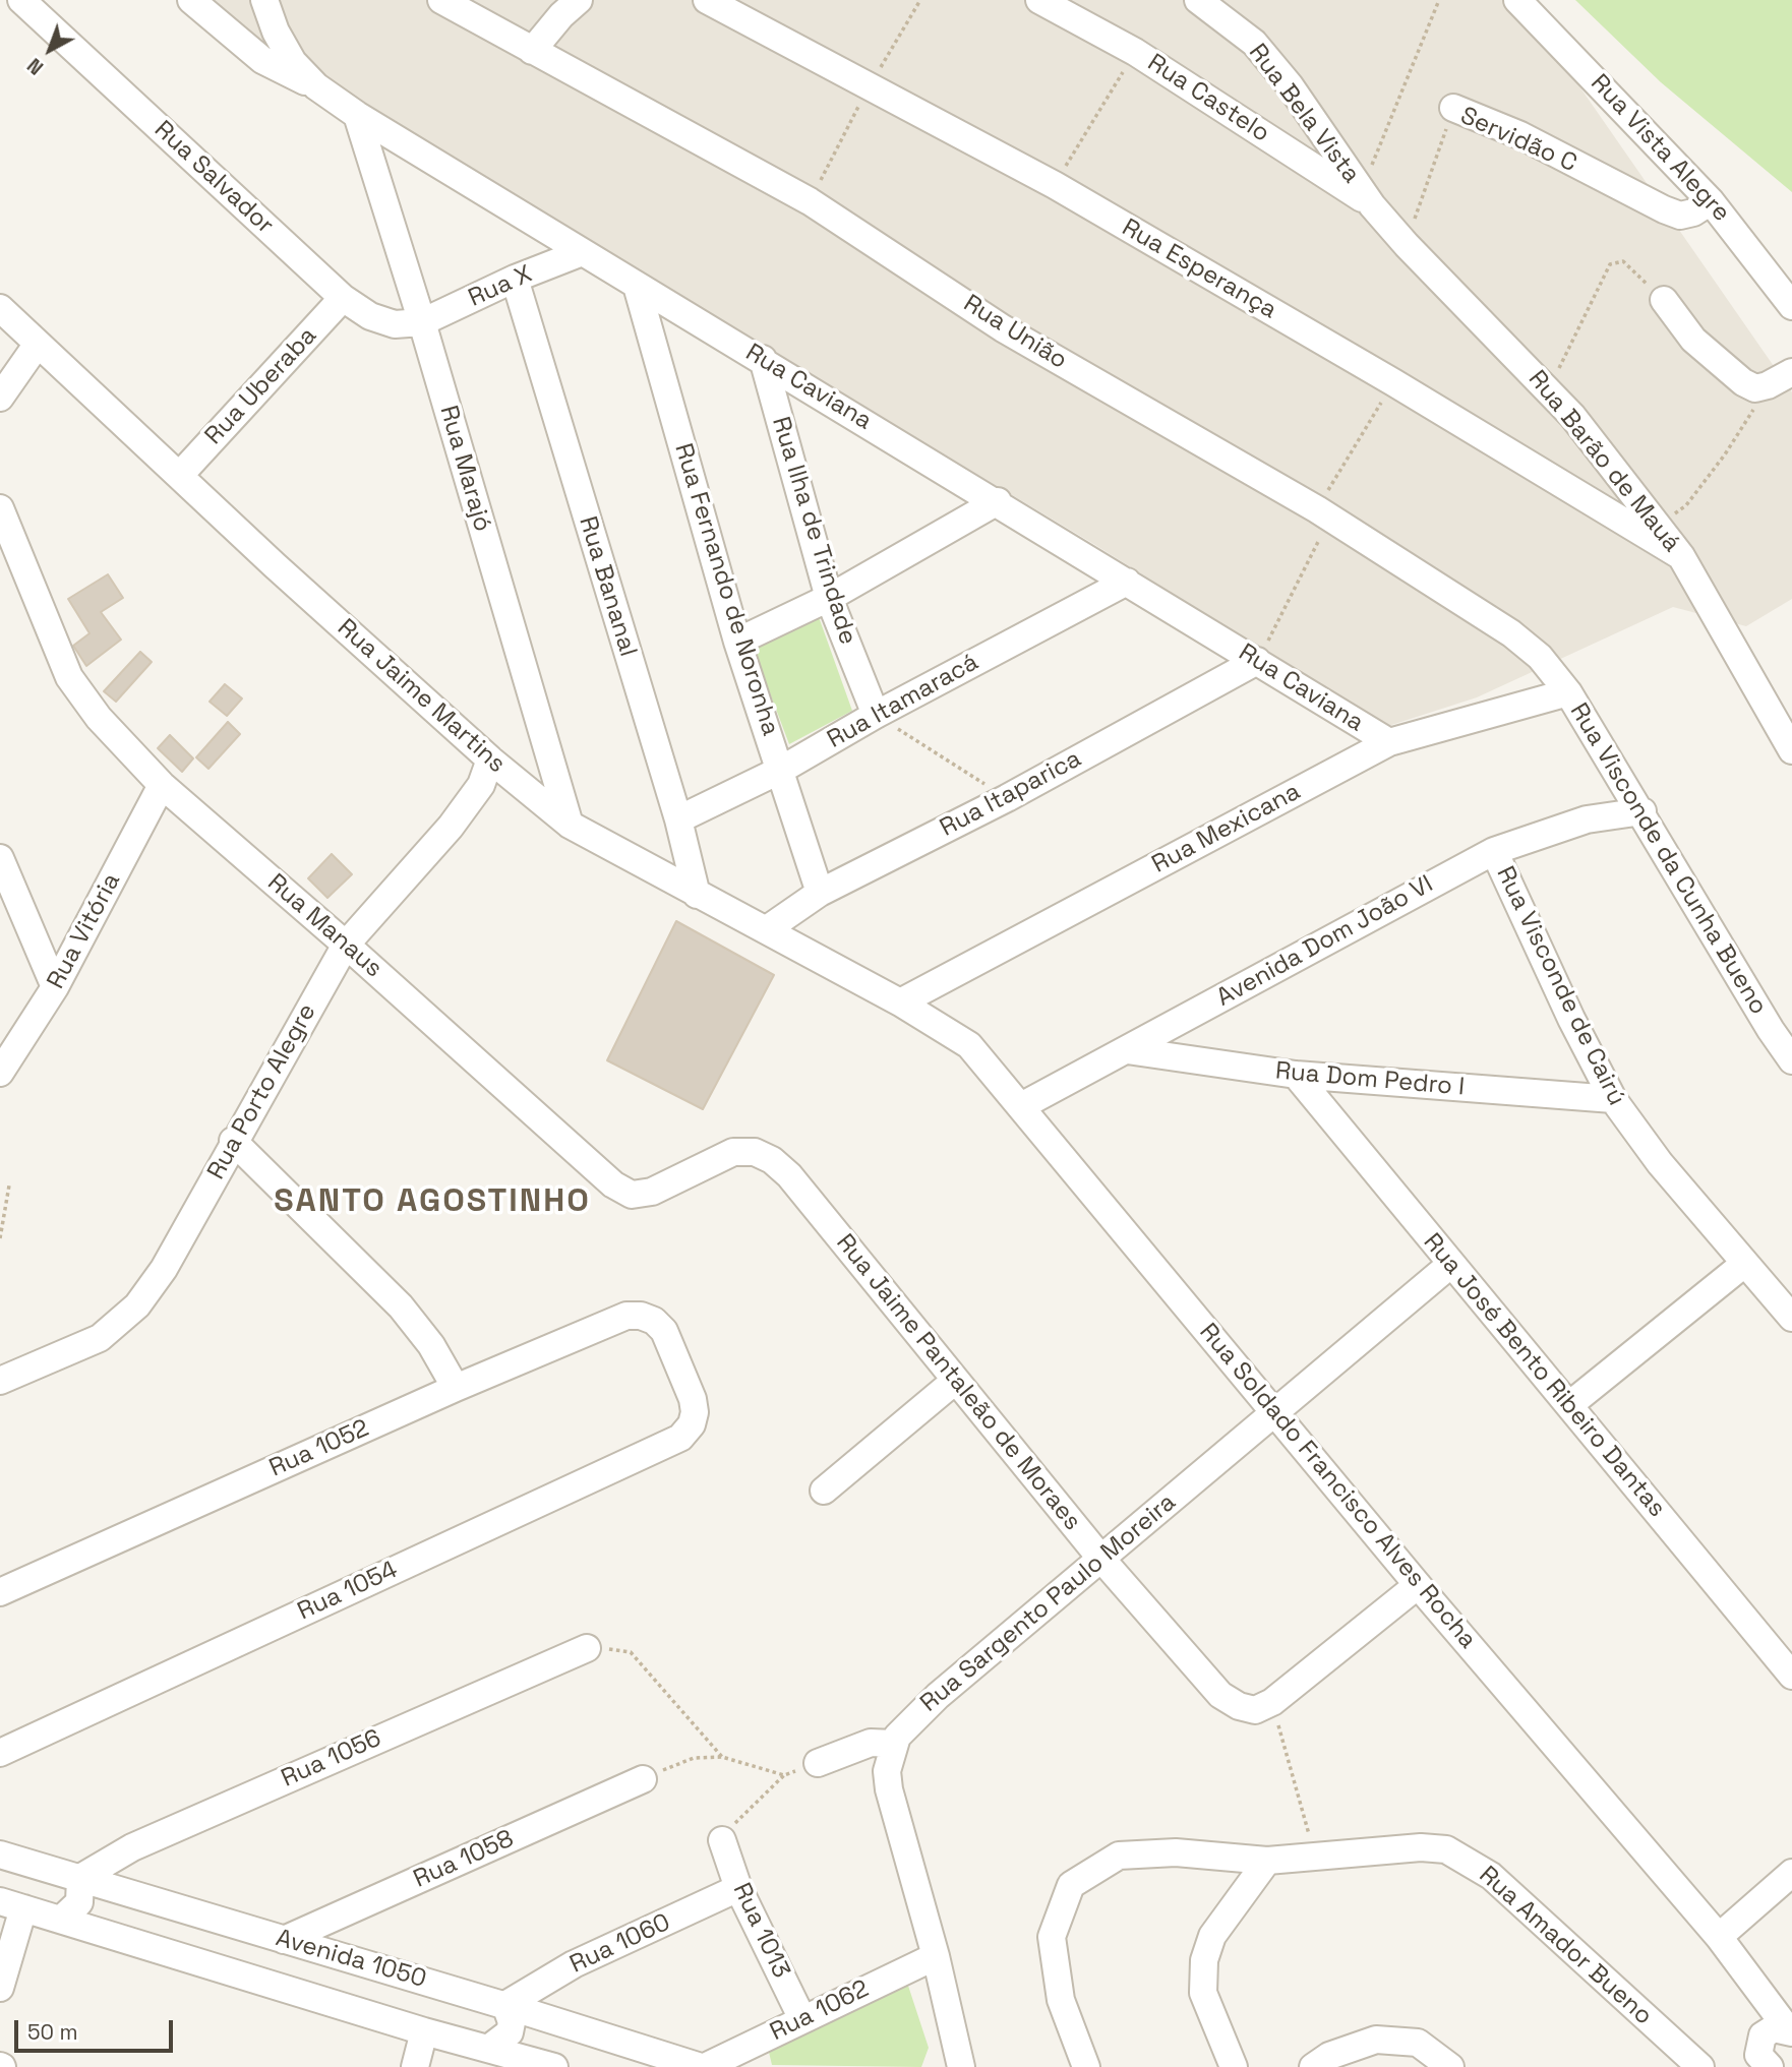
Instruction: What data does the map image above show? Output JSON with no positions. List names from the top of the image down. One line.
{"streets":{"street":["Rua Castelo","Rua Bela Vista","Servidão C","Rua Vista Alegre","Rua Salvador","Rua Esperança","Rua X","Rua União","Rua Uberaba","Rua Caviana","Rua Barão de Mauá","Rua Marajó","Rua Ilha de Trindade","Rua Bananal","Rua Fernando de Noronha","Rua Jaime Martins","Rua Itamaracá","Rua Itaparica","Rua Mexicana","Rua Visconde da Cunha Bueno","Rua Manaus","Rua Vitória","Avenida Dom João VI","Rua Visconde de Cairú","Rua Dom Pedro I","Rua Porto Alegre","Rua José Bento Ribeiro Dantas","Rua Jaime Pantaleão de Moraes","Rua 1052","Rua Soldado Francisco Alves Rocha","Rua 1054","Rua Sargento Paulo Moreira","Rua 1056","Rua 1058","Rua 1013","Rua 1060","Rua Amador Bueno","Avenida 1050","Rua 1062"]},"crossings":[["Rua Castelo","Rua Bela Vista"],["Rua Castelo","Rua Barão de Mauá"],["Rua Bela Vista","Rua Barão de Mauá"],["Servidão C","Rua Vista Alegre"],["Servidão C","Rua Barão de Mauá"],["Rua Salvador","Rua X"],["Rua Salvador","Rua Uberaba"],["Rua Salvador","Rua Marajó"],["Rua Esperança","Rua Barão de Mauá"],["Rua X","Rua Caviana"],["Rua X","Rua Marajó"],["Rua X","Rua Bananal"],["Rua União","Rua Mexicana"],["Rua União","Rua Visconde da Cunha Bueno"],["Rua Uberaba","Rua Jaime Martins"],["Rua Caviana","Rua Marajó"],["Rua Caviana","Rua Ilha de Trindade"],["Rua Caviana","Rua Fernando de Noronha"],["Rua Caviana","Rua Itamaracá"],["Rua Caviana","Rua Itaparica"],["Rua Caviana","Rua Mexicana"],["Rua Marajó","Rua Jaime Martins"],["Rua Ilha de Trindade","Rua Itamaracá"],["Rua Bananal","Rua Jaime Martins"],["Rua Bananal","Rua Itamaracá"],["Rua Fernando de Noronha","Rua Itamaracá"],["Rua Fernando de Noronha","Rua Itaparica"],["Rua Jaime Martins","Rua Itaparica"],["Rua Jaime Martins","Rua Mexicana"],["Rua Jaime Martins","Rua Porto Alegre"],["Rua Jaime Martins","Rua Soldado Francisco Alves Rocha"],["Rua Mexicana","Rua Visconde da Cunha Bueno"],["Rua Mexicana","Rua Soldado Francisco Alves Rocha"],["Rua Visconde da Cunha Bueno","Avenida Dom João VI"],["Rua Manaus","Rua Vitória"],["Rua Manaus","Rua Porto Alegre"],["Rua Manaus","Rua Jaime Pantaleão de Moraes"],["Avenida Dom João VI","Rua Visconde de Cairú"],["Avenida Dom João VI","Rua Dom Pedro I"],["Avenida Dom João VI","Rua Soldado Francisco Alves Rocha"],["Rua Visconde de Cairú","Rua Dom Pedro I"],["Rua Dom Pedro I","Rua José Bento Ribeiro Dantas"],["Rua José Bento Ribeiro Dantas","Rua Sargento Paulo Moreira"],["Rua Jaime Pantaleão de Moraes","Rua Sargento Paulo Moreira"],["Rua 1052","Rua 1054"],["Rua Soldado Francisco Alves Rocha","Rua Sargento Paulo Moreira"],["Rua 1056","Avenida 1050"],["Rua 1058","Avenida 1050"],["Rua 1013","Rua 1060"],["Rua 1013","Rua 1062"],["Rua 1060","Avenida 1050"],["Avenida 1050","Rua 1062"]],"districts":["SANTO AGOSTINHO"],"scale_bar":"50 m","north":"bottom left"}
